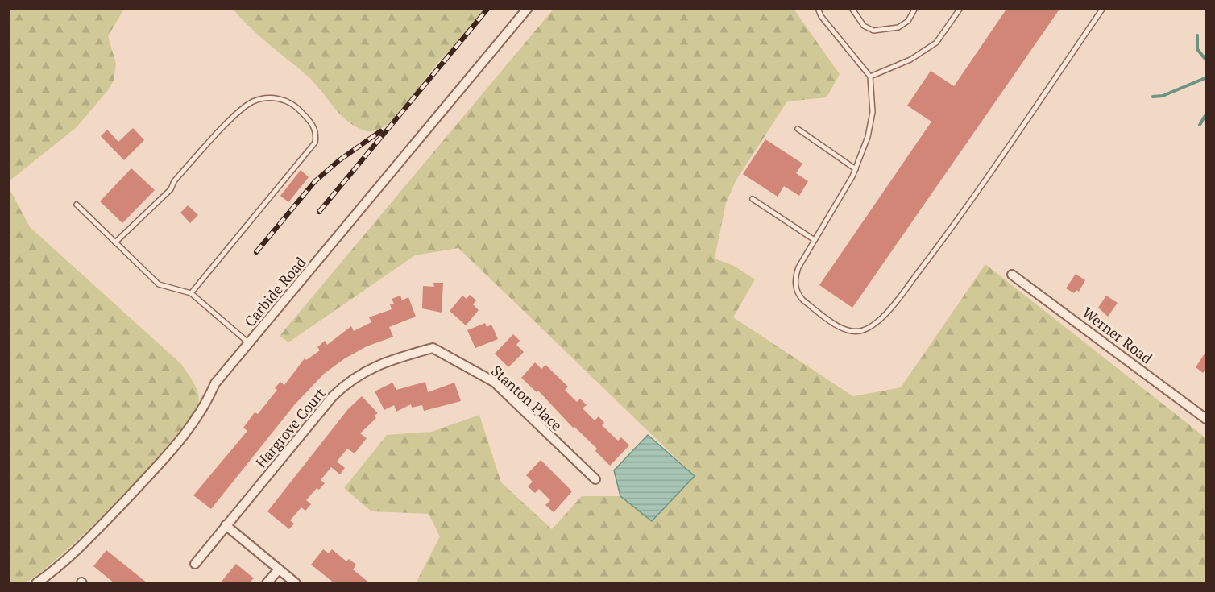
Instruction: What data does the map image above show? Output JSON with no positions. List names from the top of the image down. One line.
{"streets":{"street":["Carbide Road","Werner Road","Stanton Place","Hargrove Court"]},"crossings":[["Stanton Place","Hargrove Court"]]}
